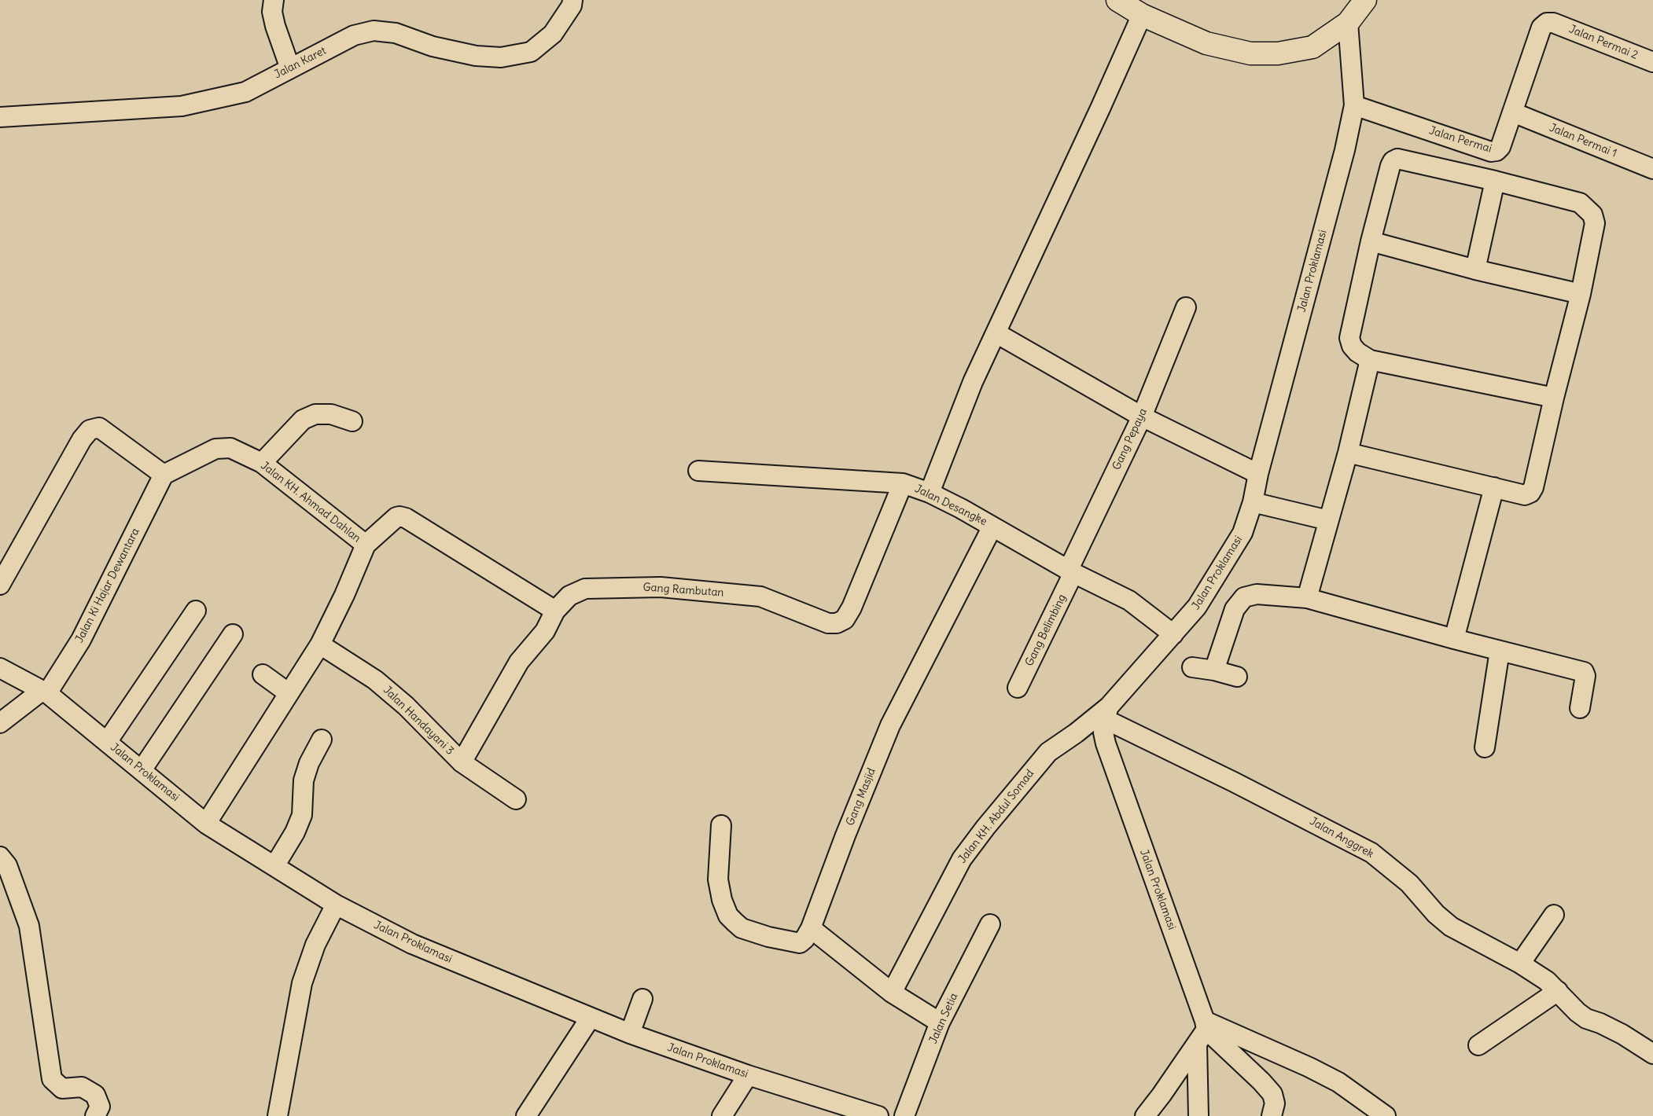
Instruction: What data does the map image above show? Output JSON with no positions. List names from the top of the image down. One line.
{"streets":{"street":["Jalan Permai 2","Jalan Karet","Jalan Permai","Jalan Permai 1","Jalan Proklamasi","Gang Pepaya","Jalan KH. Ahmad Dahlan","Jalan Desangke","Jalan Ki Hajar Dewantara","Gang Rambutan","Gang Belimbing","Jalan Handayani 3","Gang Masjid","Jalan KH. Abdul Somad","Jalan Anggrek","Jalan Setia"]},"crossings":[["Jalan Permai 2","Jalan Permai"],["Jalan Permai","Jalan Permai 1"],["Jalan Permai","Jalan Proklamasi"],["Jalan Proklamasi","Jalan KH. Ahmad Dahlan"],["Jalan Proklamasi","Jalan Desangke"],["Jalan Proklamasi","Jalan Ki Hajar Dewantara"],["Jalan Proklamasi","Jalan KH. Abdul Somad"],["Jalan Proklamasi","Jalan Anggrek"],["Gang Pepaya","Jalan Desangke"],["Gang Pepaya","Gang Belimbing"],["Jalan KH. Ahmad Dahlan","Jalan Ki Hajar Dewantara"],["Jalan KH. Ahmad Dahlan","Jalan Handayani 3"],["Jalan Desangke","Gang Rambutan"],["Jalan Desangke","Gang Belimbing"],["Jalan Desangke","Gang Masjid"],["Gang Rambutan","Jalan Handayani 3"],["Jalan KH. Abdul Somad","Jalan Anggrek"]]}
